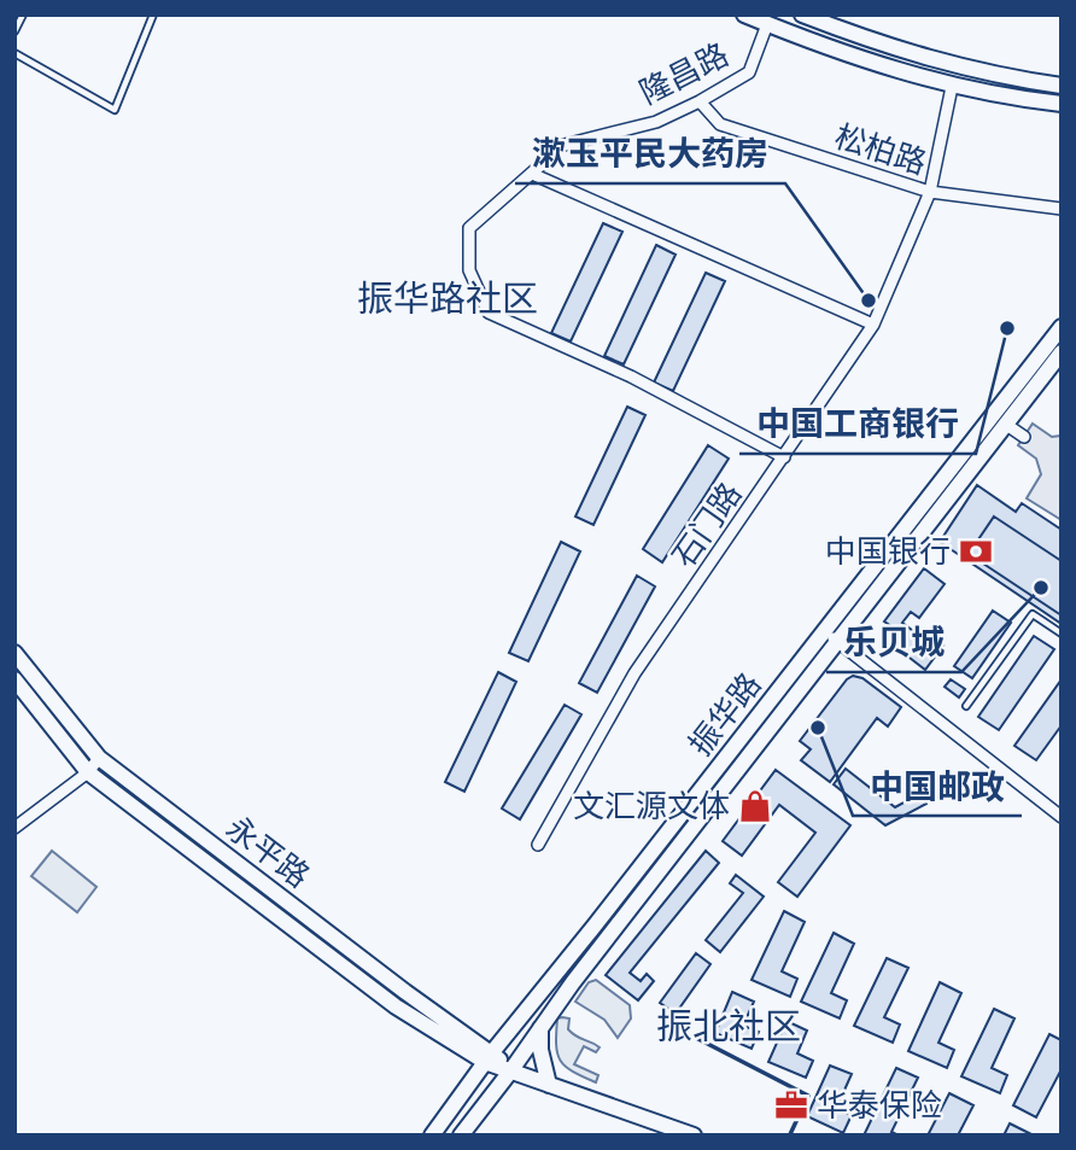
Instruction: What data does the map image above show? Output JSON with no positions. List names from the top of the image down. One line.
{"streets":{"main road":["振华路","永平路"],"street":["隆昌路","松柏路","石门路"]},"crossings":[["隆昌路","松柏路"],["隆昌路","石门路"],["松柏路","石门路"],["振华路","永平路"]],"districts":["振华路社区","振北社区"],"places":{"other":["漱玉平民大药房","中国工商银行","乐贝城","中国邮政"],"bank":["中国银行"],"shop":["文汇源文体"],"office":["华泰保险"]}}
